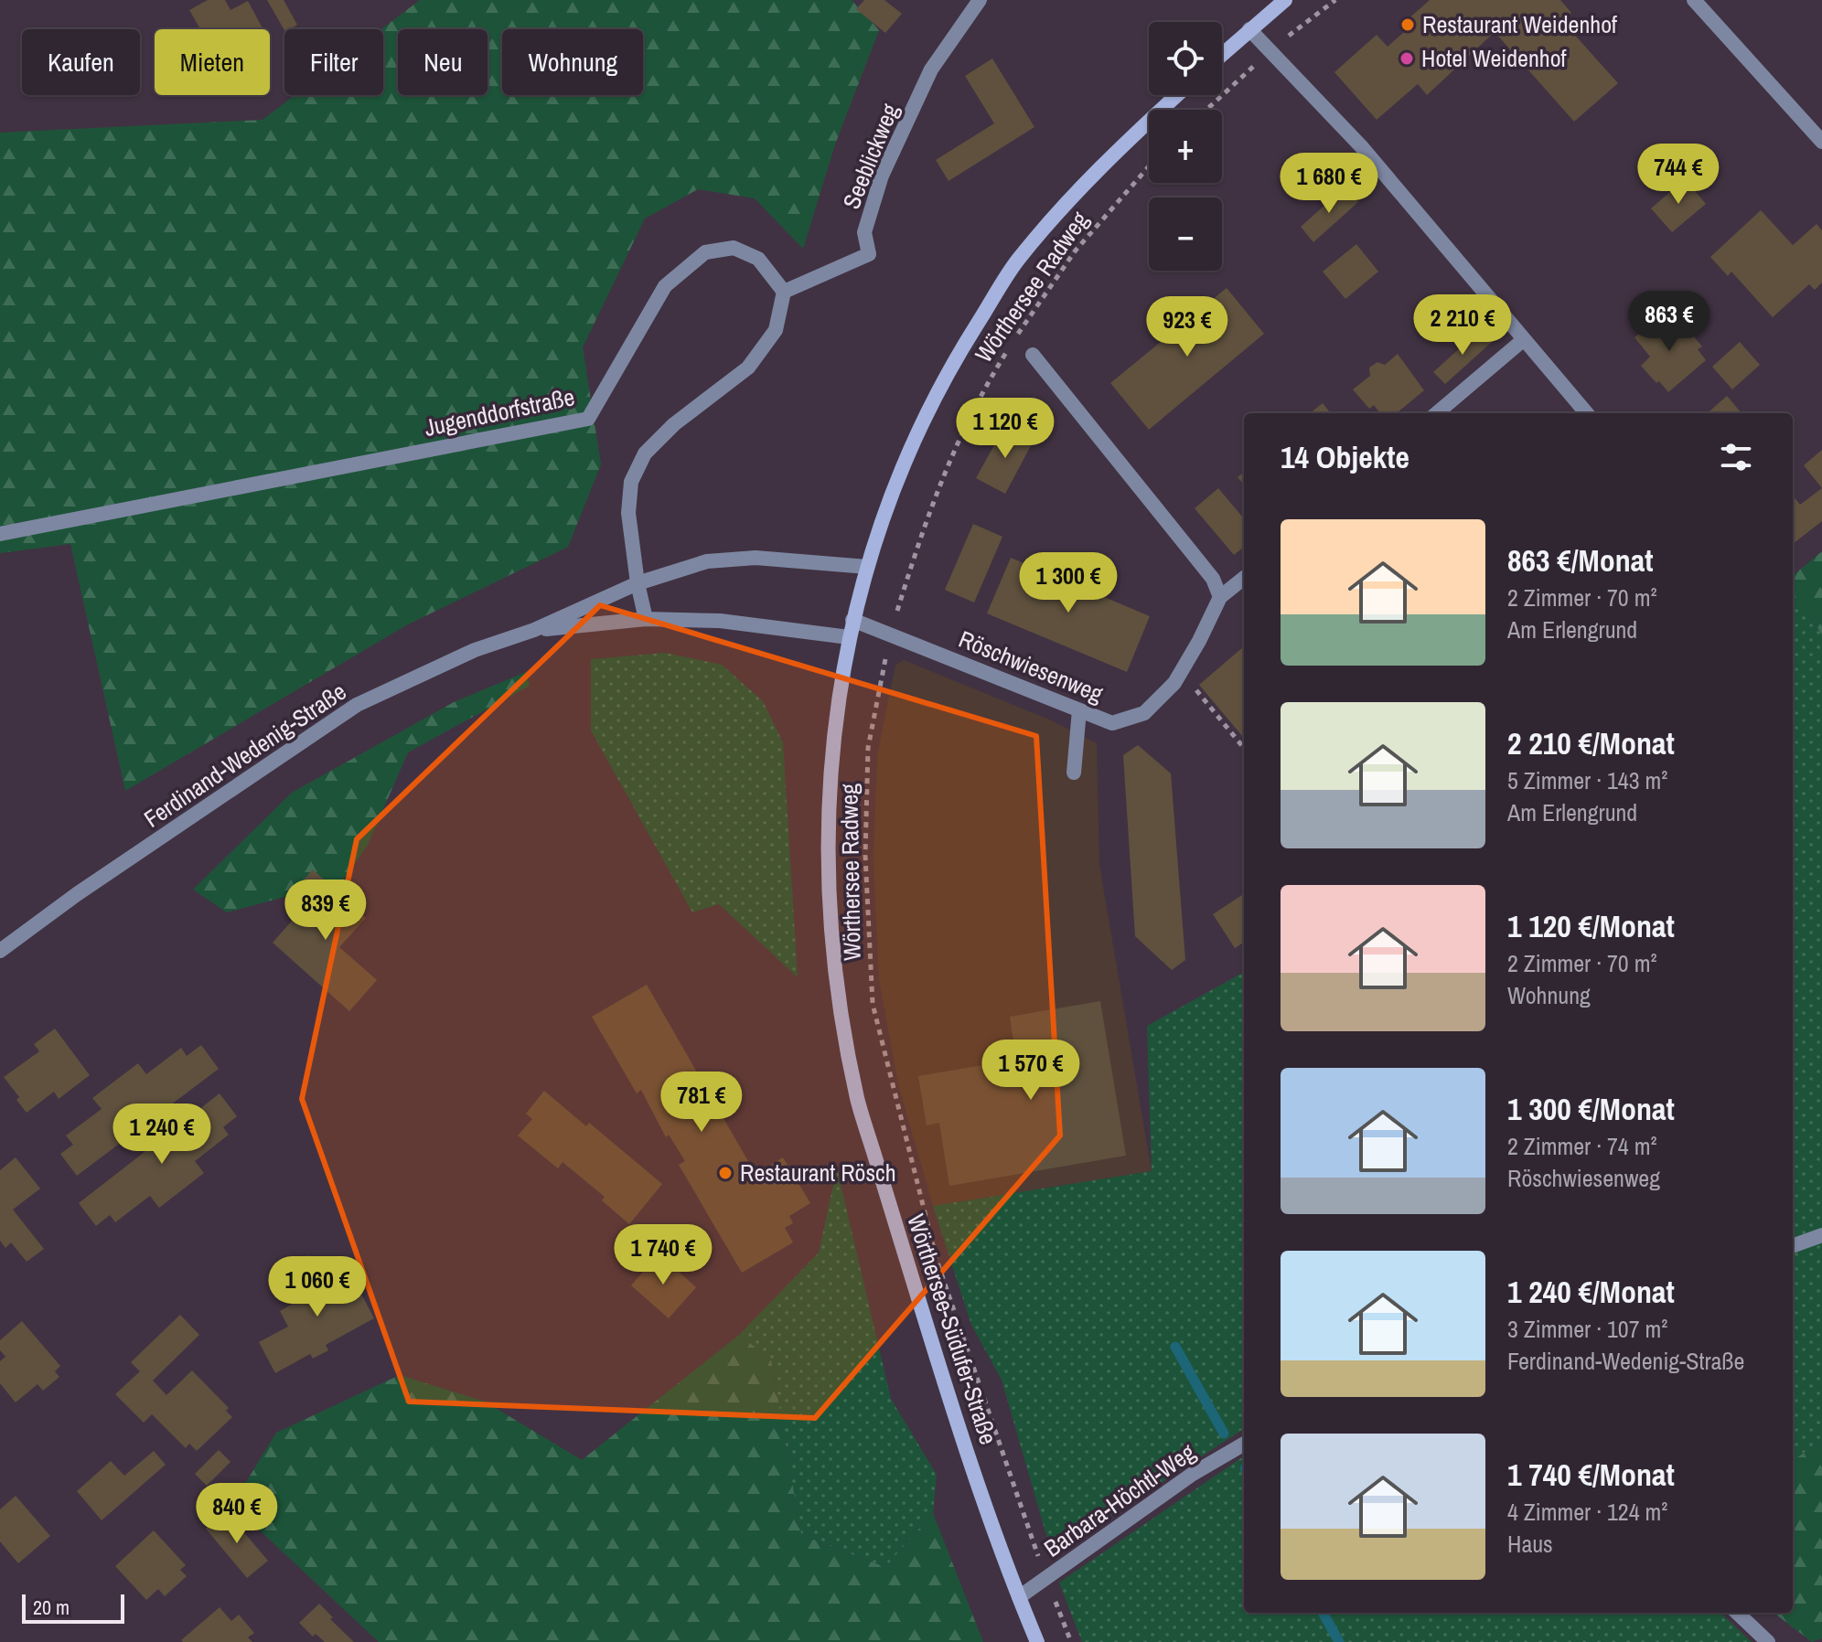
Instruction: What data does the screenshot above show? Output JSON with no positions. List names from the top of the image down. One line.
{"streets":{"main road":["Wörthersee-Südufer-Straße"],"street":["Seeblickweg","Jugenddorfstraße","Röschwiesenweg","Ferdinand-Wedenig-Straße","Barbara-Höchtl-Weg"],"path":["Wörthersee Radweg"]},"crossings":[["Seeblickweg","Jugenddorfstraße"],["Wörthersee Radweg","Röschwiesenweg"],["Wörthersee Radweg","Barbara-Höchtl-Weg"],["Röschwiesenweg","Wörthersee-Südufer-Straße"],["Ferdinand-Wedenig-Straße","Wörthersee-Südufer-Straße"],["Wörthersee-Südufer-Straße","Barbara-Höchtl-Weg"]],"places":["Restaurant Weidenhof","Hotel Weidenhof","Restaurant Rösch"],"scale_bar":"20 m","page":{"map_buttons":["+","−"],"chip":["Kaufen","Mieten","Filter","Neu","Wohnung"],"price":["744 €","1 680 €","863 €","2 210 €","923 €","1 120 €","1 300 €","839 €","1 570 €","781 €","1 240 €","1 740 €","1 060 €","840 €"],"heading":"14 Objekte","list":[{"name":"863 €/Monat","note":"2 Zimmer · 70 m² · Am Erlengrund"},{"name":"2 210 €/Monat","note":"5 Zimmer · 143 m² · Am Erlengrund"},{"name":"1 120 €/Monat","note":"2 Zimmer · 70 m² · Wohnung"},{"name":"1 300 €/Monat","note":"2 Zimmer · 74 m² · Röschwiesenweg"},{"name":"1 240 €/Monat","note":"3 Zimmer · 107 m² · Ferdinand-Wedenig-Straße"},{"name":"1 740 €/Monat","note":"4 Zimmer · 124 m² · Haus"}],"scale":"20 m"}}
